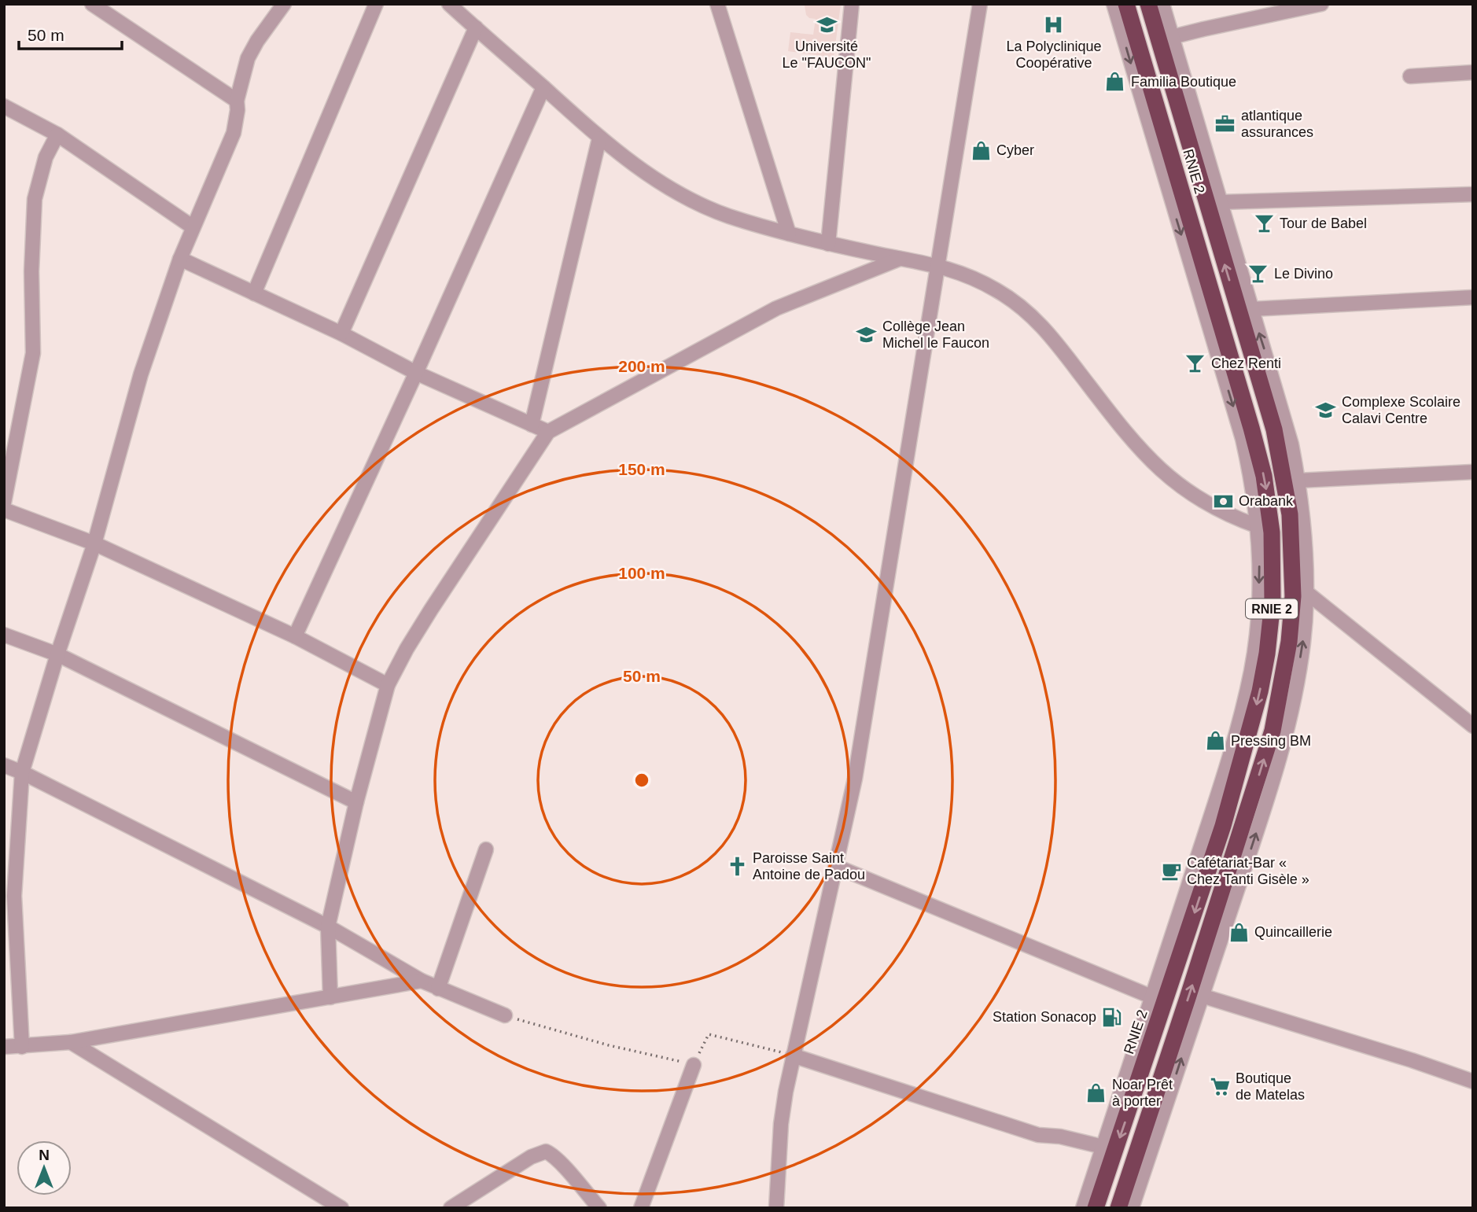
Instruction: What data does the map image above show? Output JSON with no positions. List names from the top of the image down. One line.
{"streets":{"highway":["RNIE 2"]},"places":{"school or university":["Université Le \"FAUCON\"","Collège Jean Michel le Faucon","Complexe Scolaire Calavi Centre"],"hospital":["La Polyclinique Coopérative"],"shop":["Familia Boutique","Cyber","Pressing BM","Quincaillerie","Noar Prêt à porter"],"office":["atlantique assurances"],"bar":["Tour de Babel","Le Divino","Chez Renti"],"bank":["Orabank"],"church":["Paroisse Saint Antoine de Padou"],"cafe":["Cafétariat-Bar « Chez Tanti Gisèle »"],"fuel station":["Station Sonacop"],"supermarket":["Boutique de Matelas"]},"scale_bar":"50 m","north":"top","rings":["200 m","150 m","100 m","50 m"]}
